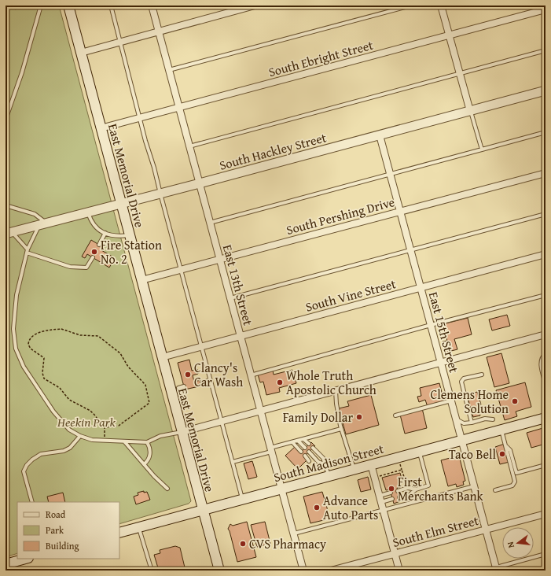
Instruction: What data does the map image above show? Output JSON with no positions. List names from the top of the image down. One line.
{"streets":{"main road":["East Memorial Drive","South Madison Street"],"street":["South Ebright Street","South Hackley Street","South Pershing Drive","East 13th Street","South Vine Street","East 15th Street","South Elm Street"]},"crossings":[["South Ebright Street","East Memorial Drive"],["South Ebright Street","East 13th Street"],["South Hackley Street","East Memorial Drive"],["South Hackley Street","East 13th Street"],["South Hackley Street","East 15th Street"],["East Memorial Drive","South Pershing Drive"],["East Memorial Drive","South Vine Street"],["East Memorial Drive","South Madison Street"],["South Pershing Drive","East 13th Street"],["South Pershing Drive","East 15th Street"],["East 13th Street","South Vine Street"],["East 13th Street","South Madison Street"],["South Vine Street","East 15th Street"],["East 15th Street","South Madison Street"],["East 15th Street","South Elm Street"]],"parks":["Heekin Park"],"places":["Fire Station No. 2","Clancy's Car Wash","Whole Truth Apostolic Church","Clemens Home Solution","Family Dollar","Taco Bell","First Merchants Bank","Advance Auto Parts","CVS Pharmacy"],"legend":["Road","Park","Building"],"north":"left"}
